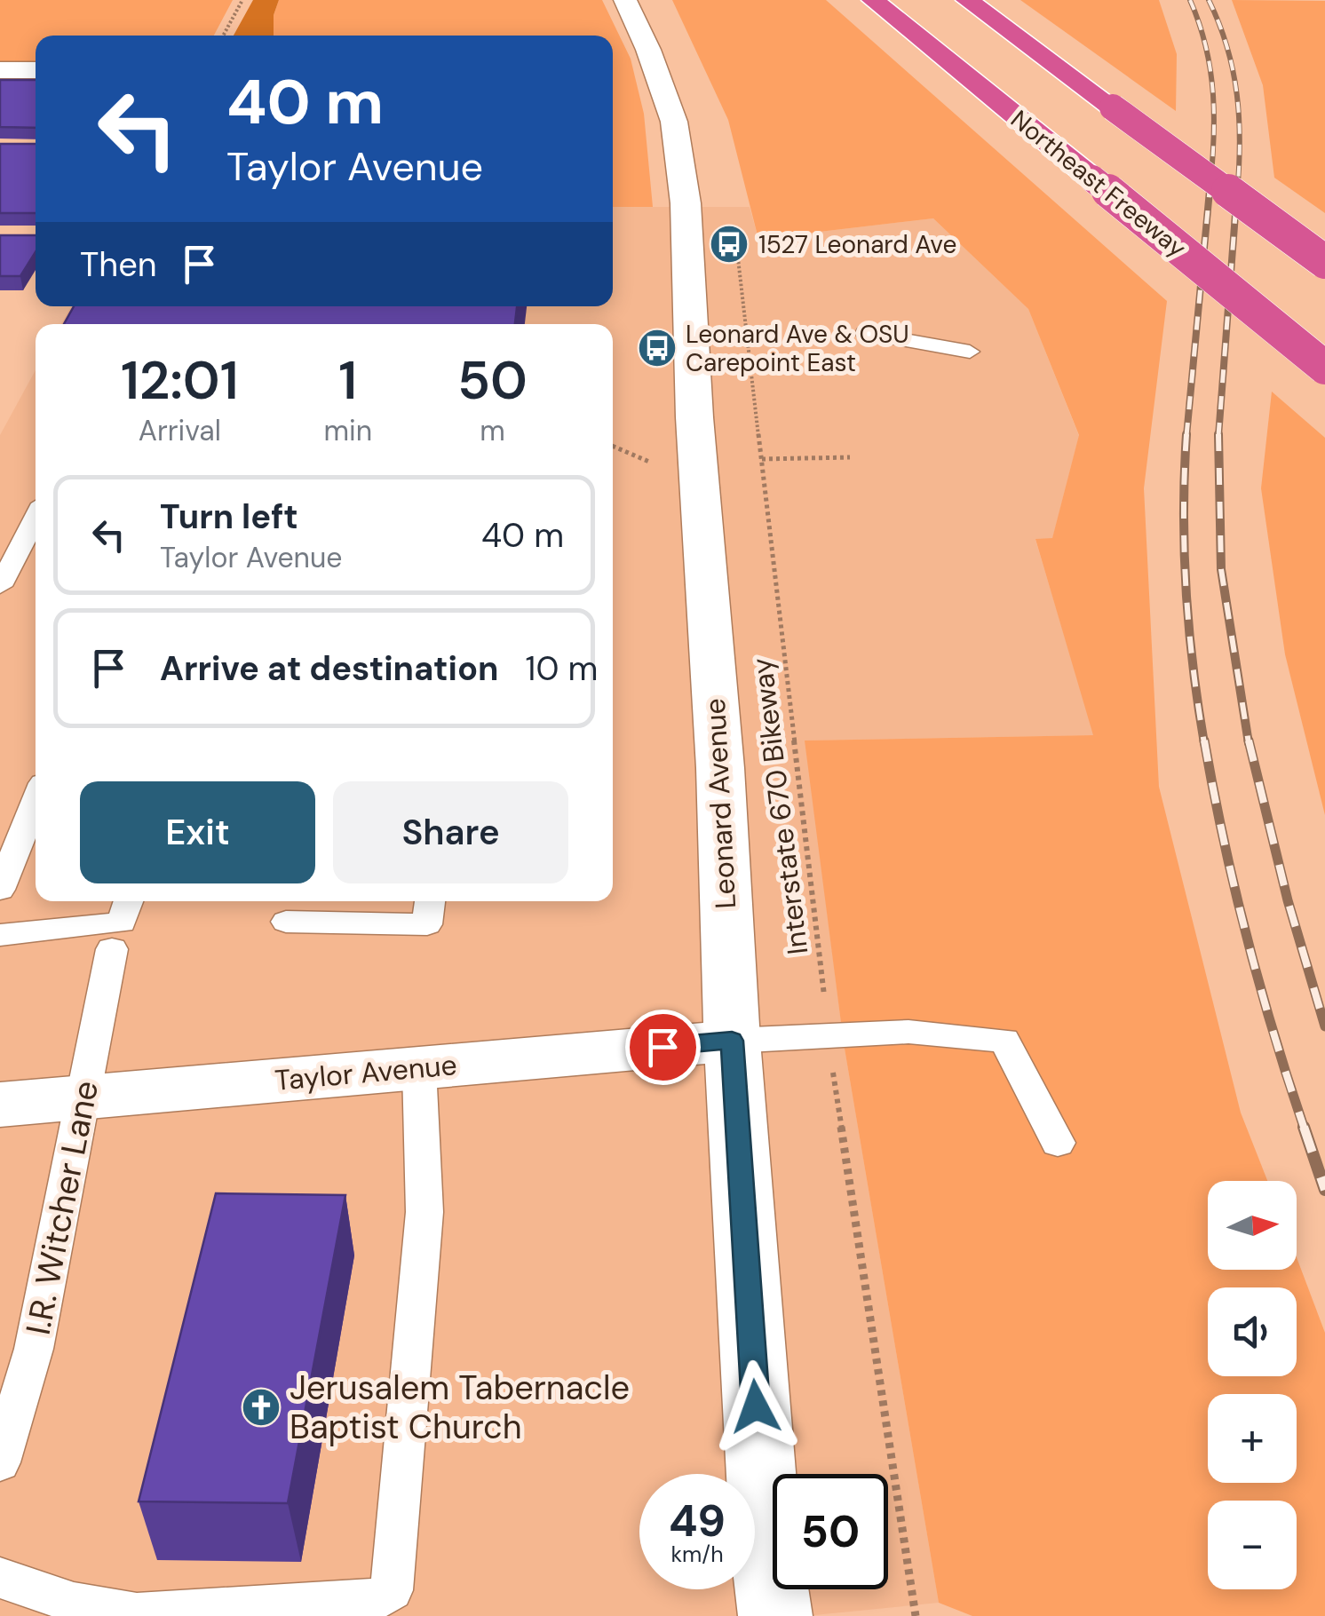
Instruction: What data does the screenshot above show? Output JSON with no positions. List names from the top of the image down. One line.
{"streets":{"highway":["Northeast Freeway"],"street":["Leonard Avenue","Taylor Avenue"],"lane":["I.R. Witcher Lane"],"path":["Interstate 670 Bikeway"]},"crossings":[["Leonard Avenue","Taylor Avenue"],["Taylor Avenue","I.R. Witcher Lane"]],"places":{"bus stop":["1527 Leonard Ave","Leonard Ave & OSU Carepoint East"],"church":["Jerusalem Tabernacle Baptist Church"]},"north":"right","page":{"turn":["40 m","Taylor Avenue"],"then":"Then","eta":["12:01","Arrival","1","min","50","m"],"list":[{"name":"Turn left","note":"Taylor Avenue","value":"40 m"},{"name":"Arrive at destination","value":"10 m"}],"buttons":["Exit","Share"],"map_buttons":["+","−"],"speed":"49 km/h","limit":"50"}}
